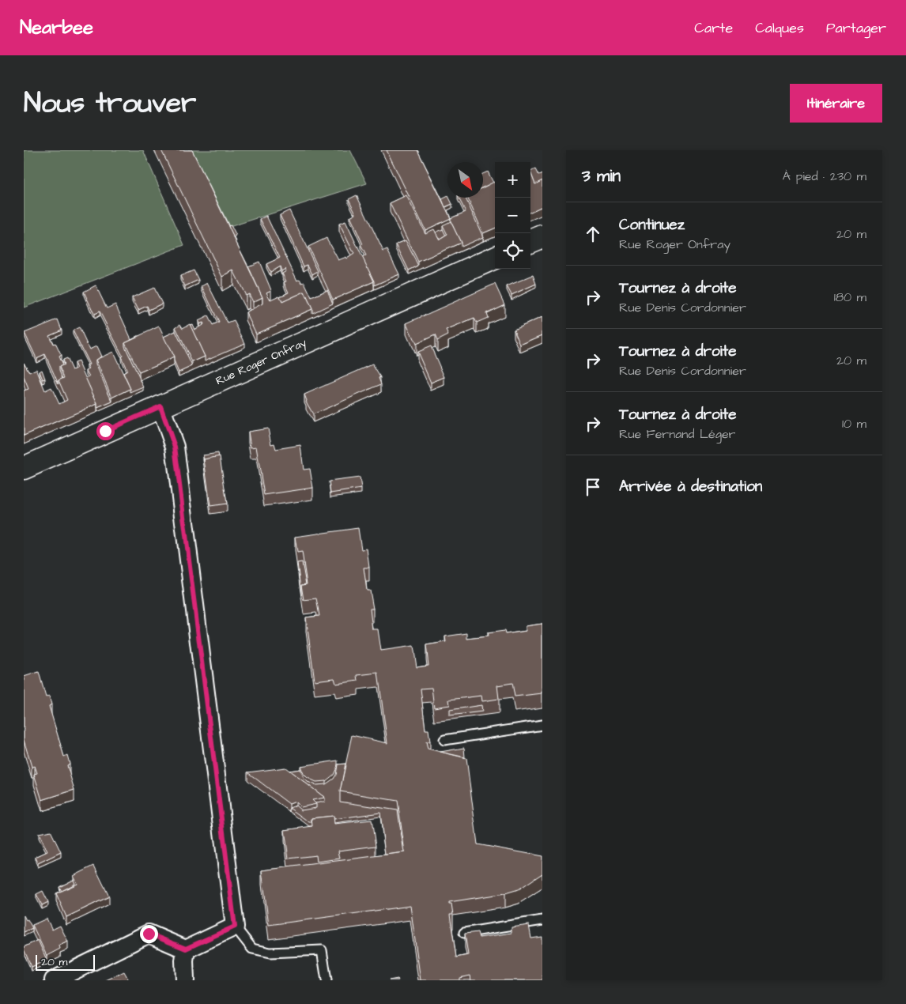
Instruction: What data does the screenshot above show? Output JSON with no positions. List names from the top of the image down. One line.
{"streets":{"main road":["Rue Roger Onfray"]},"scale_bar":"20 m","north":"bottom right","page":{"header":"Nearbee","nav":["Carte","Calques","Partager"],"title":"Nous trouver","buttons":"Itinéraire","heading":["3 min","À pied · 230 m"],"map_buttons":["+","−"],"list":[["Continuez","Rue Roger Onfray","20 m"],["Tournez à droite","Rue Denis Cordonnier","180 m"],["Tournez à droite","Rue Denis Cordonnier","20 m"],["Tournez à droite","Rue Fernand Léger","10 m"],"Arrivée à destination"],"scale":"20 m"}}
